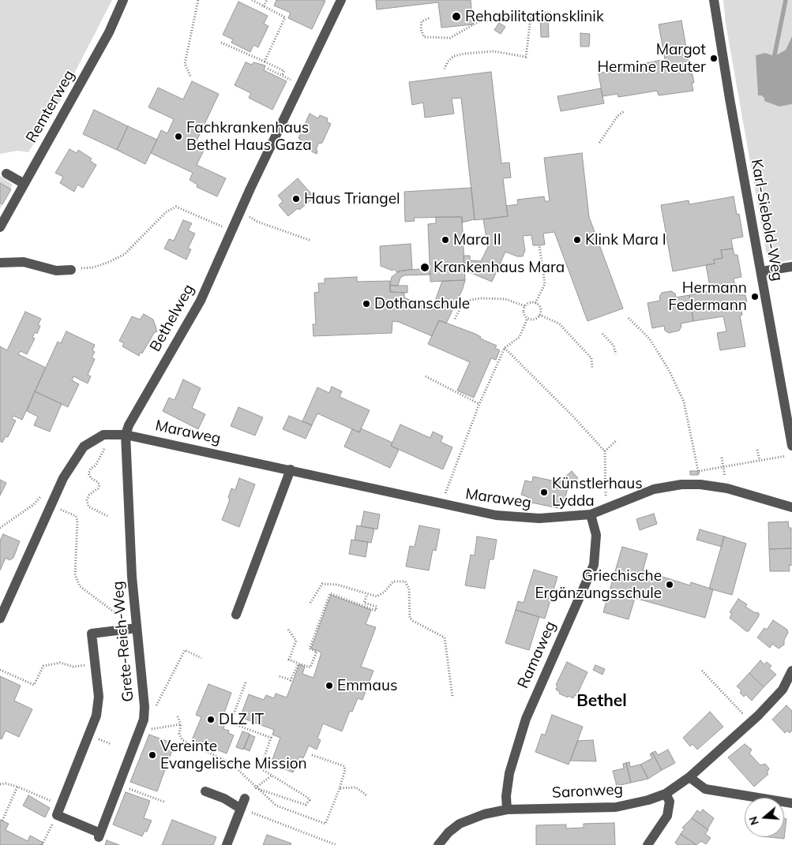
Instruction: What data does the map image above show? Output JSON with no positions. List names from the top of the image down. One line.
{"streets":{"street":["Remterweg","Karl-Siebold-Weg","Bethelweg","Maraweg","Grete-Reich-Weg","Ramaweg","Saronweg"]},"crossings":[["Bethelweg","Maraweg"],["Bethelweg","Grete-Reich-Weg"],["Maraweg","Grete-Reich-Weg"],["Maraweg","Ramaweg"],["Ramaweg","Saronweg"]],"districts":["Bethel"],"places":["Rehabilitationsklinik","Margot Hermine Reuter","Fachkrankenhaus Bethel Haus Gaza","Haus Triangel","Mara II","Klink Mara I","Krankenhaus Mara","Hermann Federmann","Dothanschule","Künstlerhaus Lydda","Griechische Ergänzungsschule","Emmaus","DLZ IT","Vereinte Evangelische Mission"],"north":"left"}
